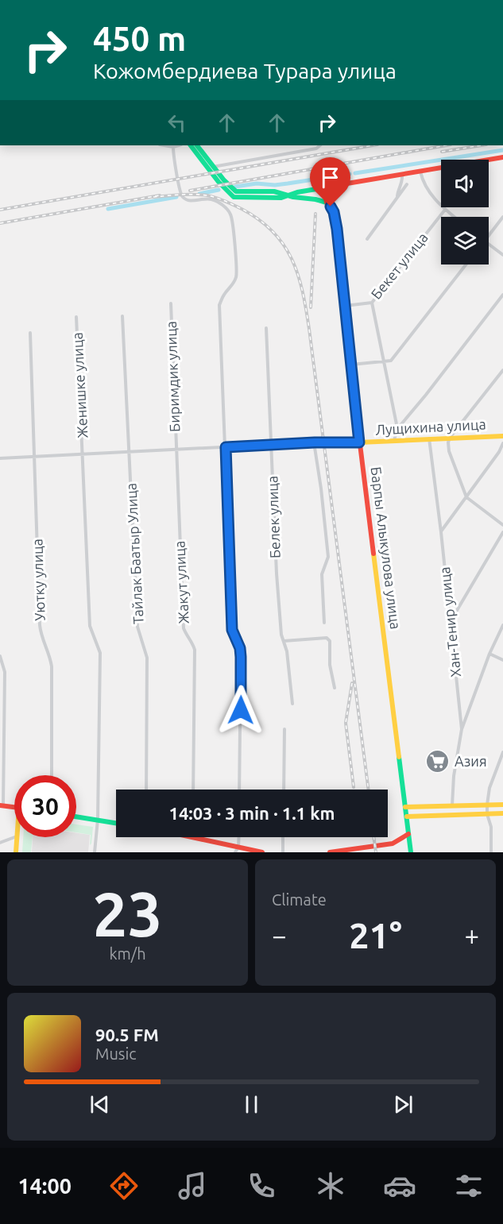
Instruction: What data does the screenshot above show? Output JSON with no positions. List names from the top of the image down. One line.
{"streets":{"main road":["Лущихина улица","Барпы Алыкулова улица"],"street":["Бекет улица","Биримдик улица","Женишке улица","Белек улица","Тайлак Баатыр Улица","Уютку улица","Жакут улица","Хан-Тенир улица"]},"crossings":[["Бекет улица","Барпы Алыкулова улица"],["Биримдик улица","Жакут улица"],["Лущихина улица","Барпы Алыкулова улица"],["Лущихина улица","Хан-Тенир улица"]],"places":{"supermarket":["Азия"]},"page":{"turn":["450 m","Кожомбердиева Турара улица"],"limit":"30","trip":"14:03 · 3 min · 1.1 km","tile":[["23","km/h"],"Climate"],"heat":["−","21°","+"],"song":["90.5 FM","Music"],"tabs":"14:00"}}
